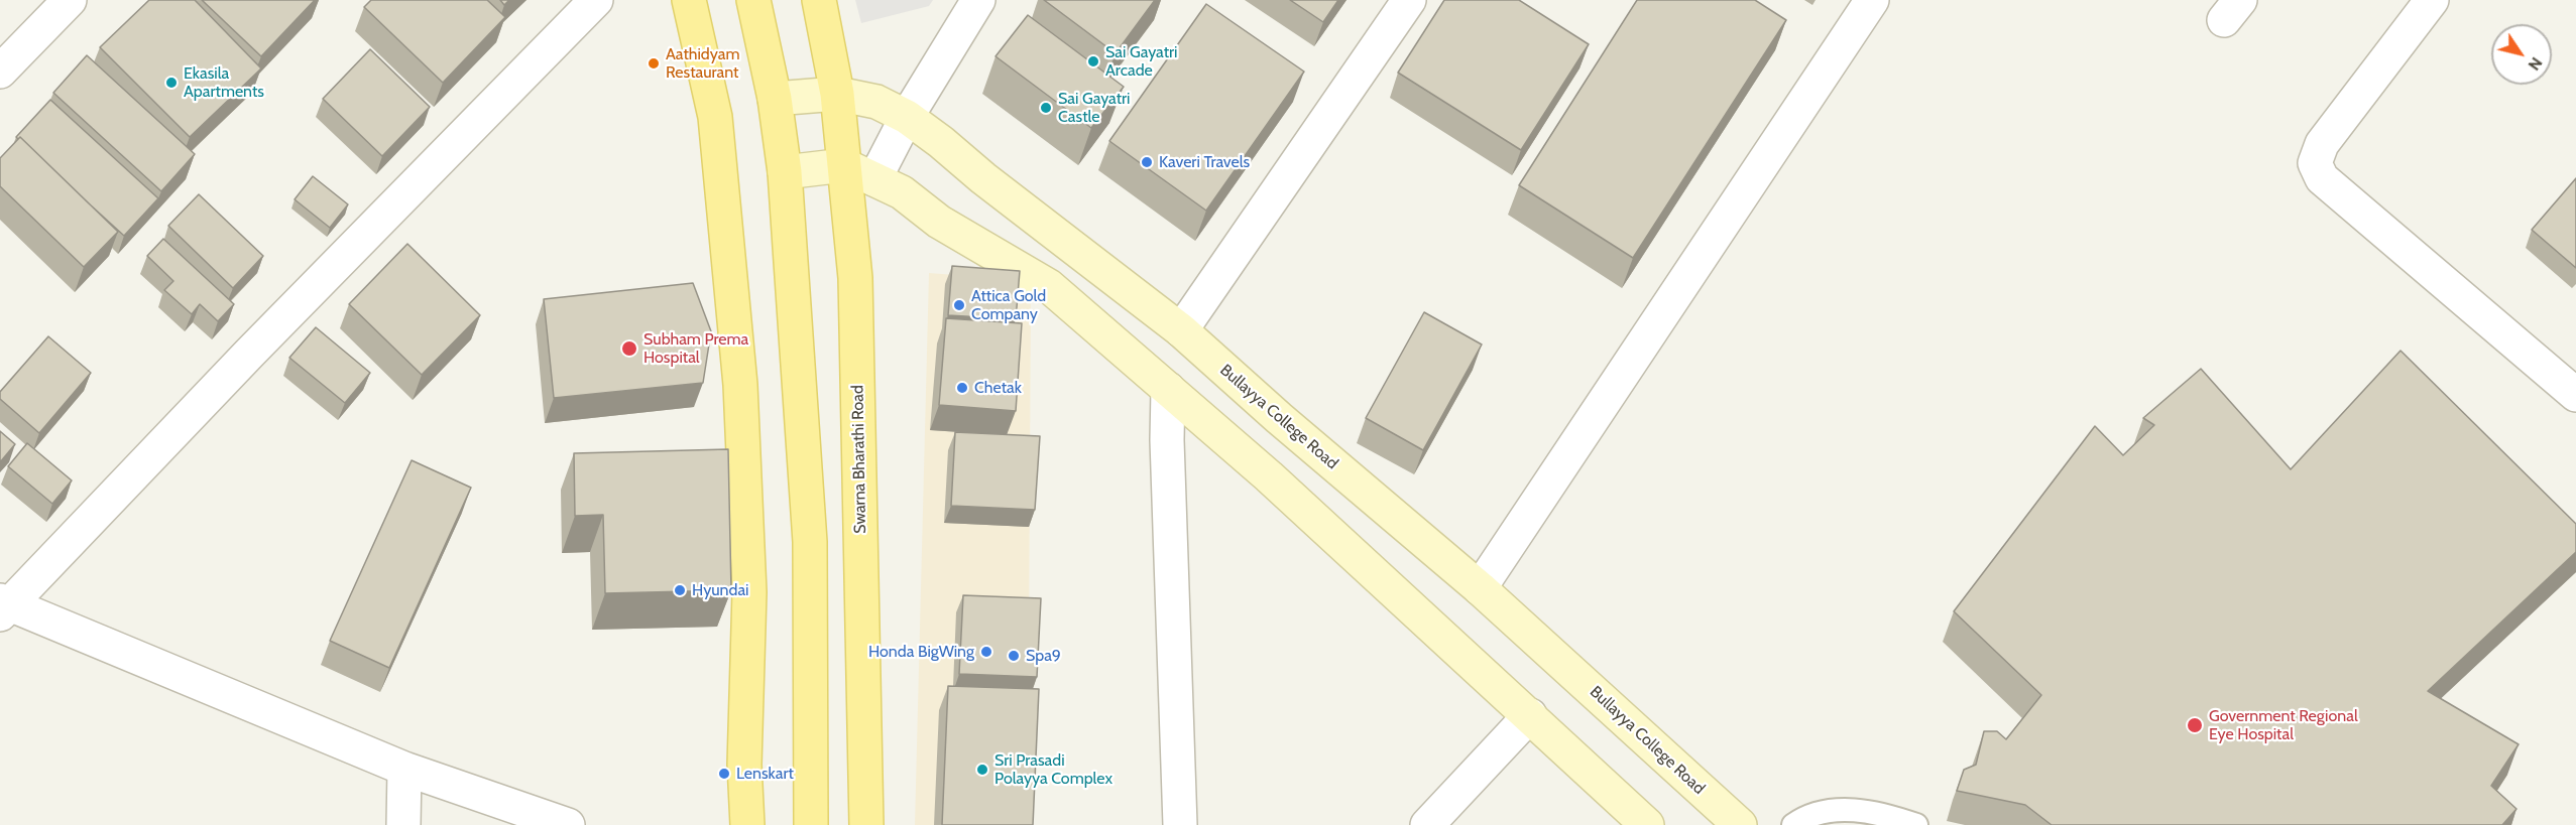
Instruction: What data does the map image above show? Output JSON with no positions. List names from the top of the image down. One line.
{"streets":{"main road":["Bullayya College Road","Swarna Bharathi Road"]},"crossings":[["Bullayya College Road","Swarna Bharathi Road"]],"places":["Sai Gayatri Arcade","Aathidyam Restaurant","Ekasila Apartments","Sai Gayatri Castle","Kaveri Travels","Attica Gold Company","Subham Prema Hospital","Chetak","Hyundai","Honda BigWing","Spa9","Government Regional Eye Hospital","Sri Prasadi Polayya Complex","Lenskart"],"north":"bottom right"}
